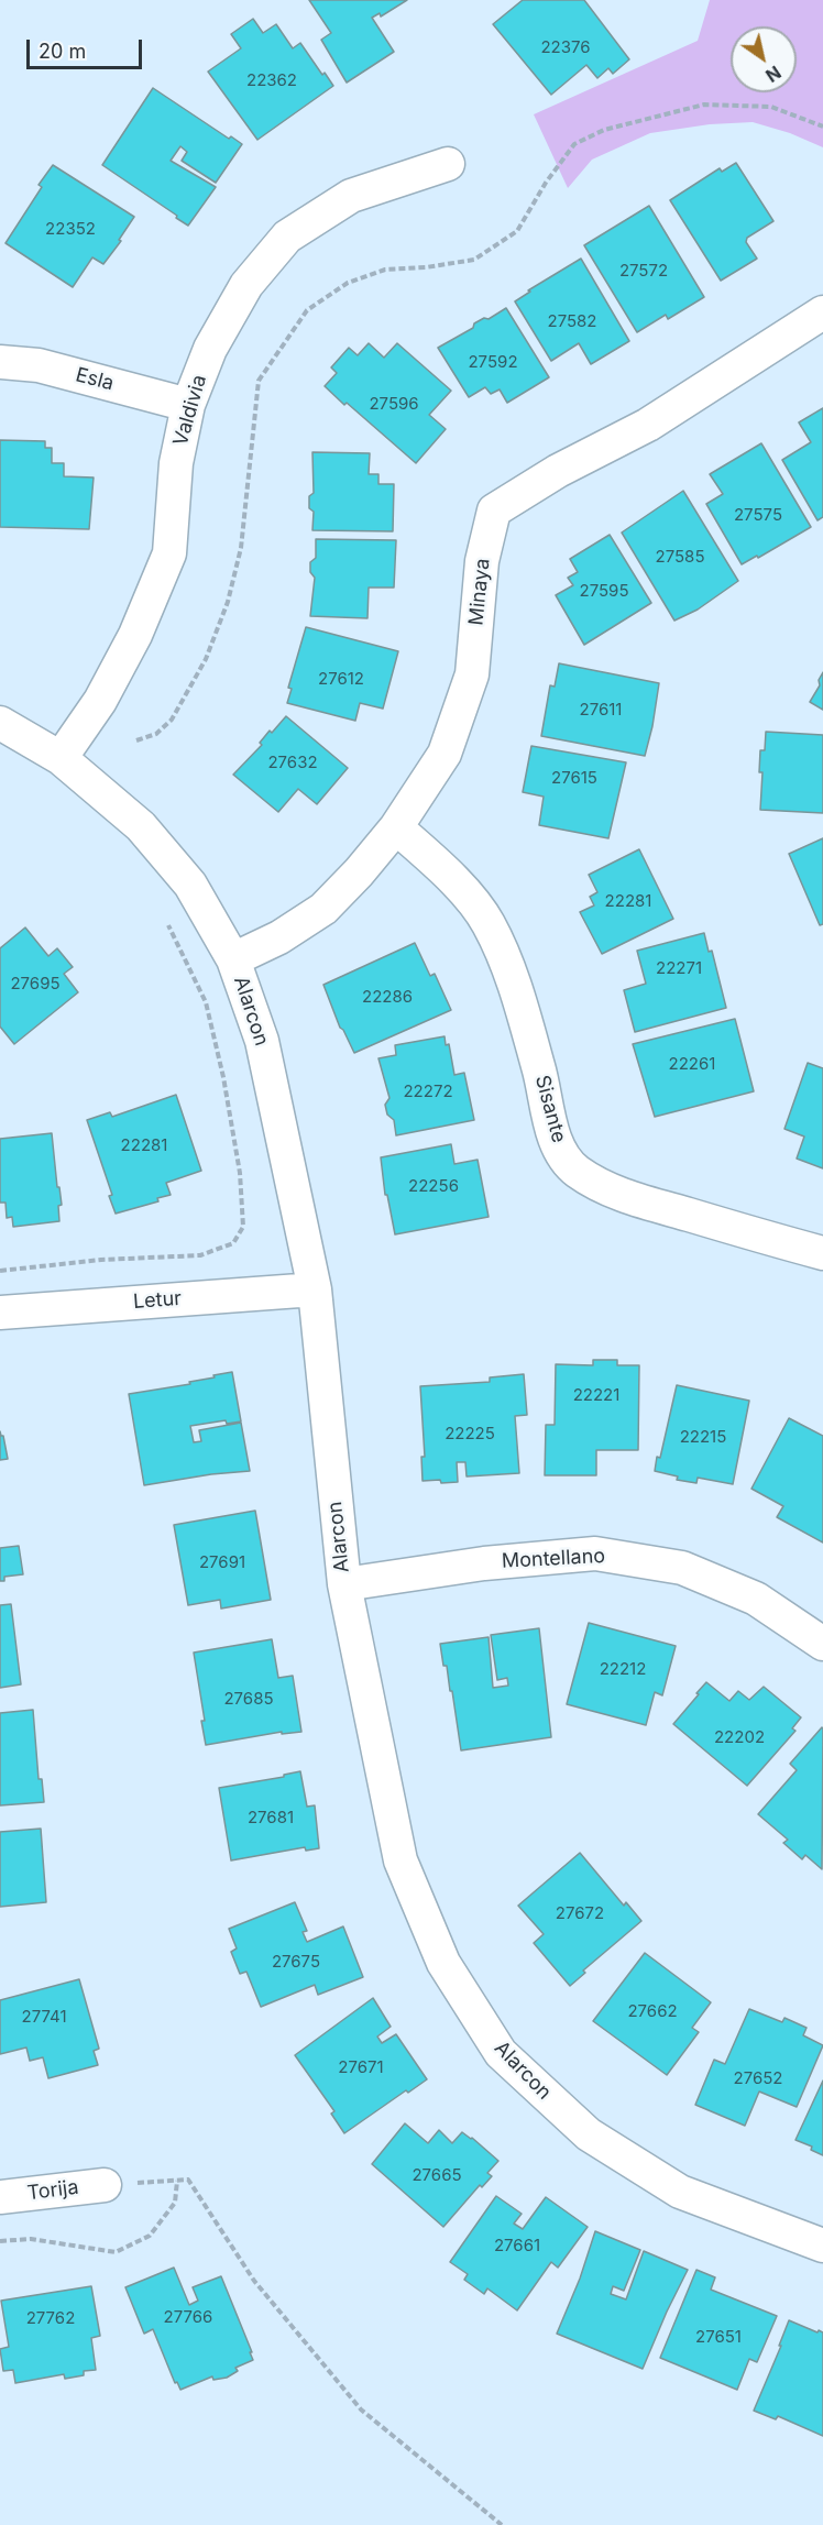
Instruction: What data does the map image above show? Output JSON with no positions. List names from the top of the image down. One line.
{"streets":{"street":["Esla","Valdivia","Minaya","Alarcon","Sisante","Letur","Montellano","Torija"]},"crossings":[["Esla","Valdivia"],["Valdivia","Alarcon"],["Minaya","Alarcon"],["Minaya","Sisante"],["Alarcon","Letur"],["Alarcon","Montellano"]],"house_numbers":["22376","22362","22352","27572","27582","27592","27596","27575","27585","27595","27612","27611","27632","27615","22281","22271","27695","22286","22261","22272","22281","22256","22221","22225","22215","27691","22212","27685","22202","27681","27672","27675","27662","27741","27671","27652","27665","27661","27766","27762","27651"],"scale_bar":"20 m","north":"bottom right"}
